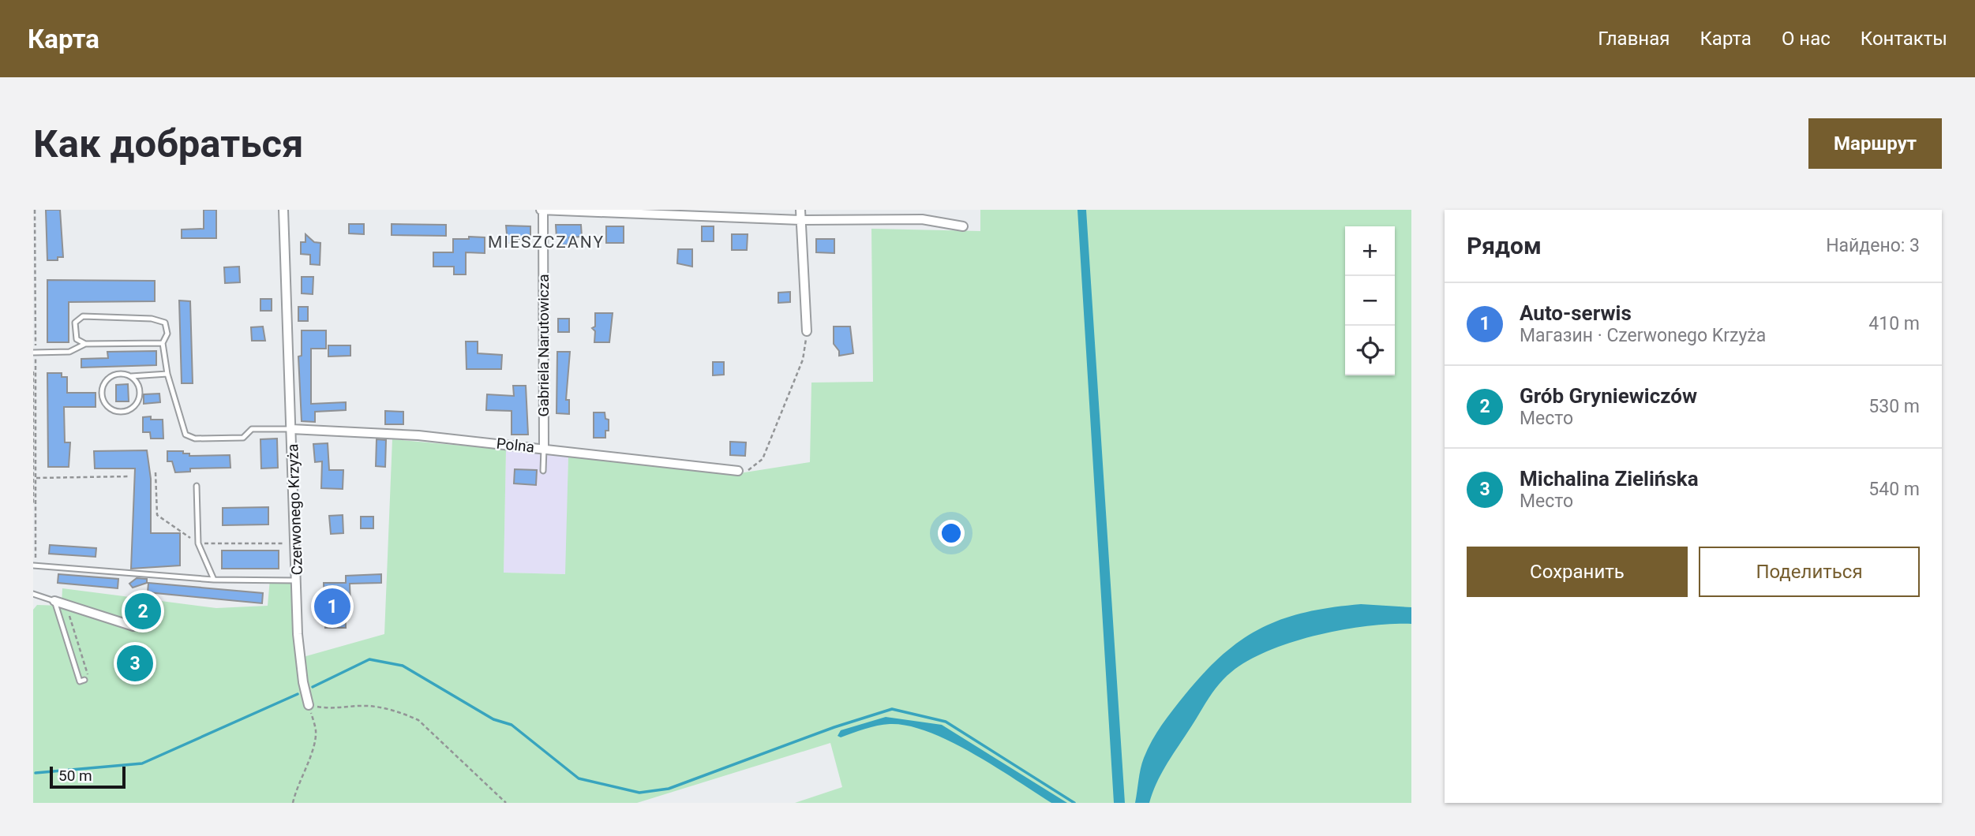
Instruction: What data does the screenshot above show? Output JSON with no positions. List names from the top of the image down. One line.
{"streets":{"street":["Gabriela Narutowicza","Polna","Czerwonego Krzyża"]},"crossings":[["Gabriela Narutowicza","Polna"],["Polna","Czerwonego Krzyża"]],"districts":["MIESZCZANY"],"scale_bar":"50 m","page":{"header":"Карта","nav":["Главная","Карта","О нас","Контакты"],"buttons":["Маршрут",["Сохранить","Поделиться"]],"title":"Как добраться","heading":["Рядом","Найдено: 3"],"map_buttons":["+","−"],"list":[{"mark":"1","name":"Auto-serwis","note":"Магазин · Czerwonego Krzyża","value":"410 m"},{"mark":"2","name":"Grób Gryniewiczów","note":"Место","value":"530 m"},{"mark":"3","name":"Michalina Zielińska","note":"Место","value":"540 m"}],"pins":["1","2","3"],"scale":"50 m"}}
